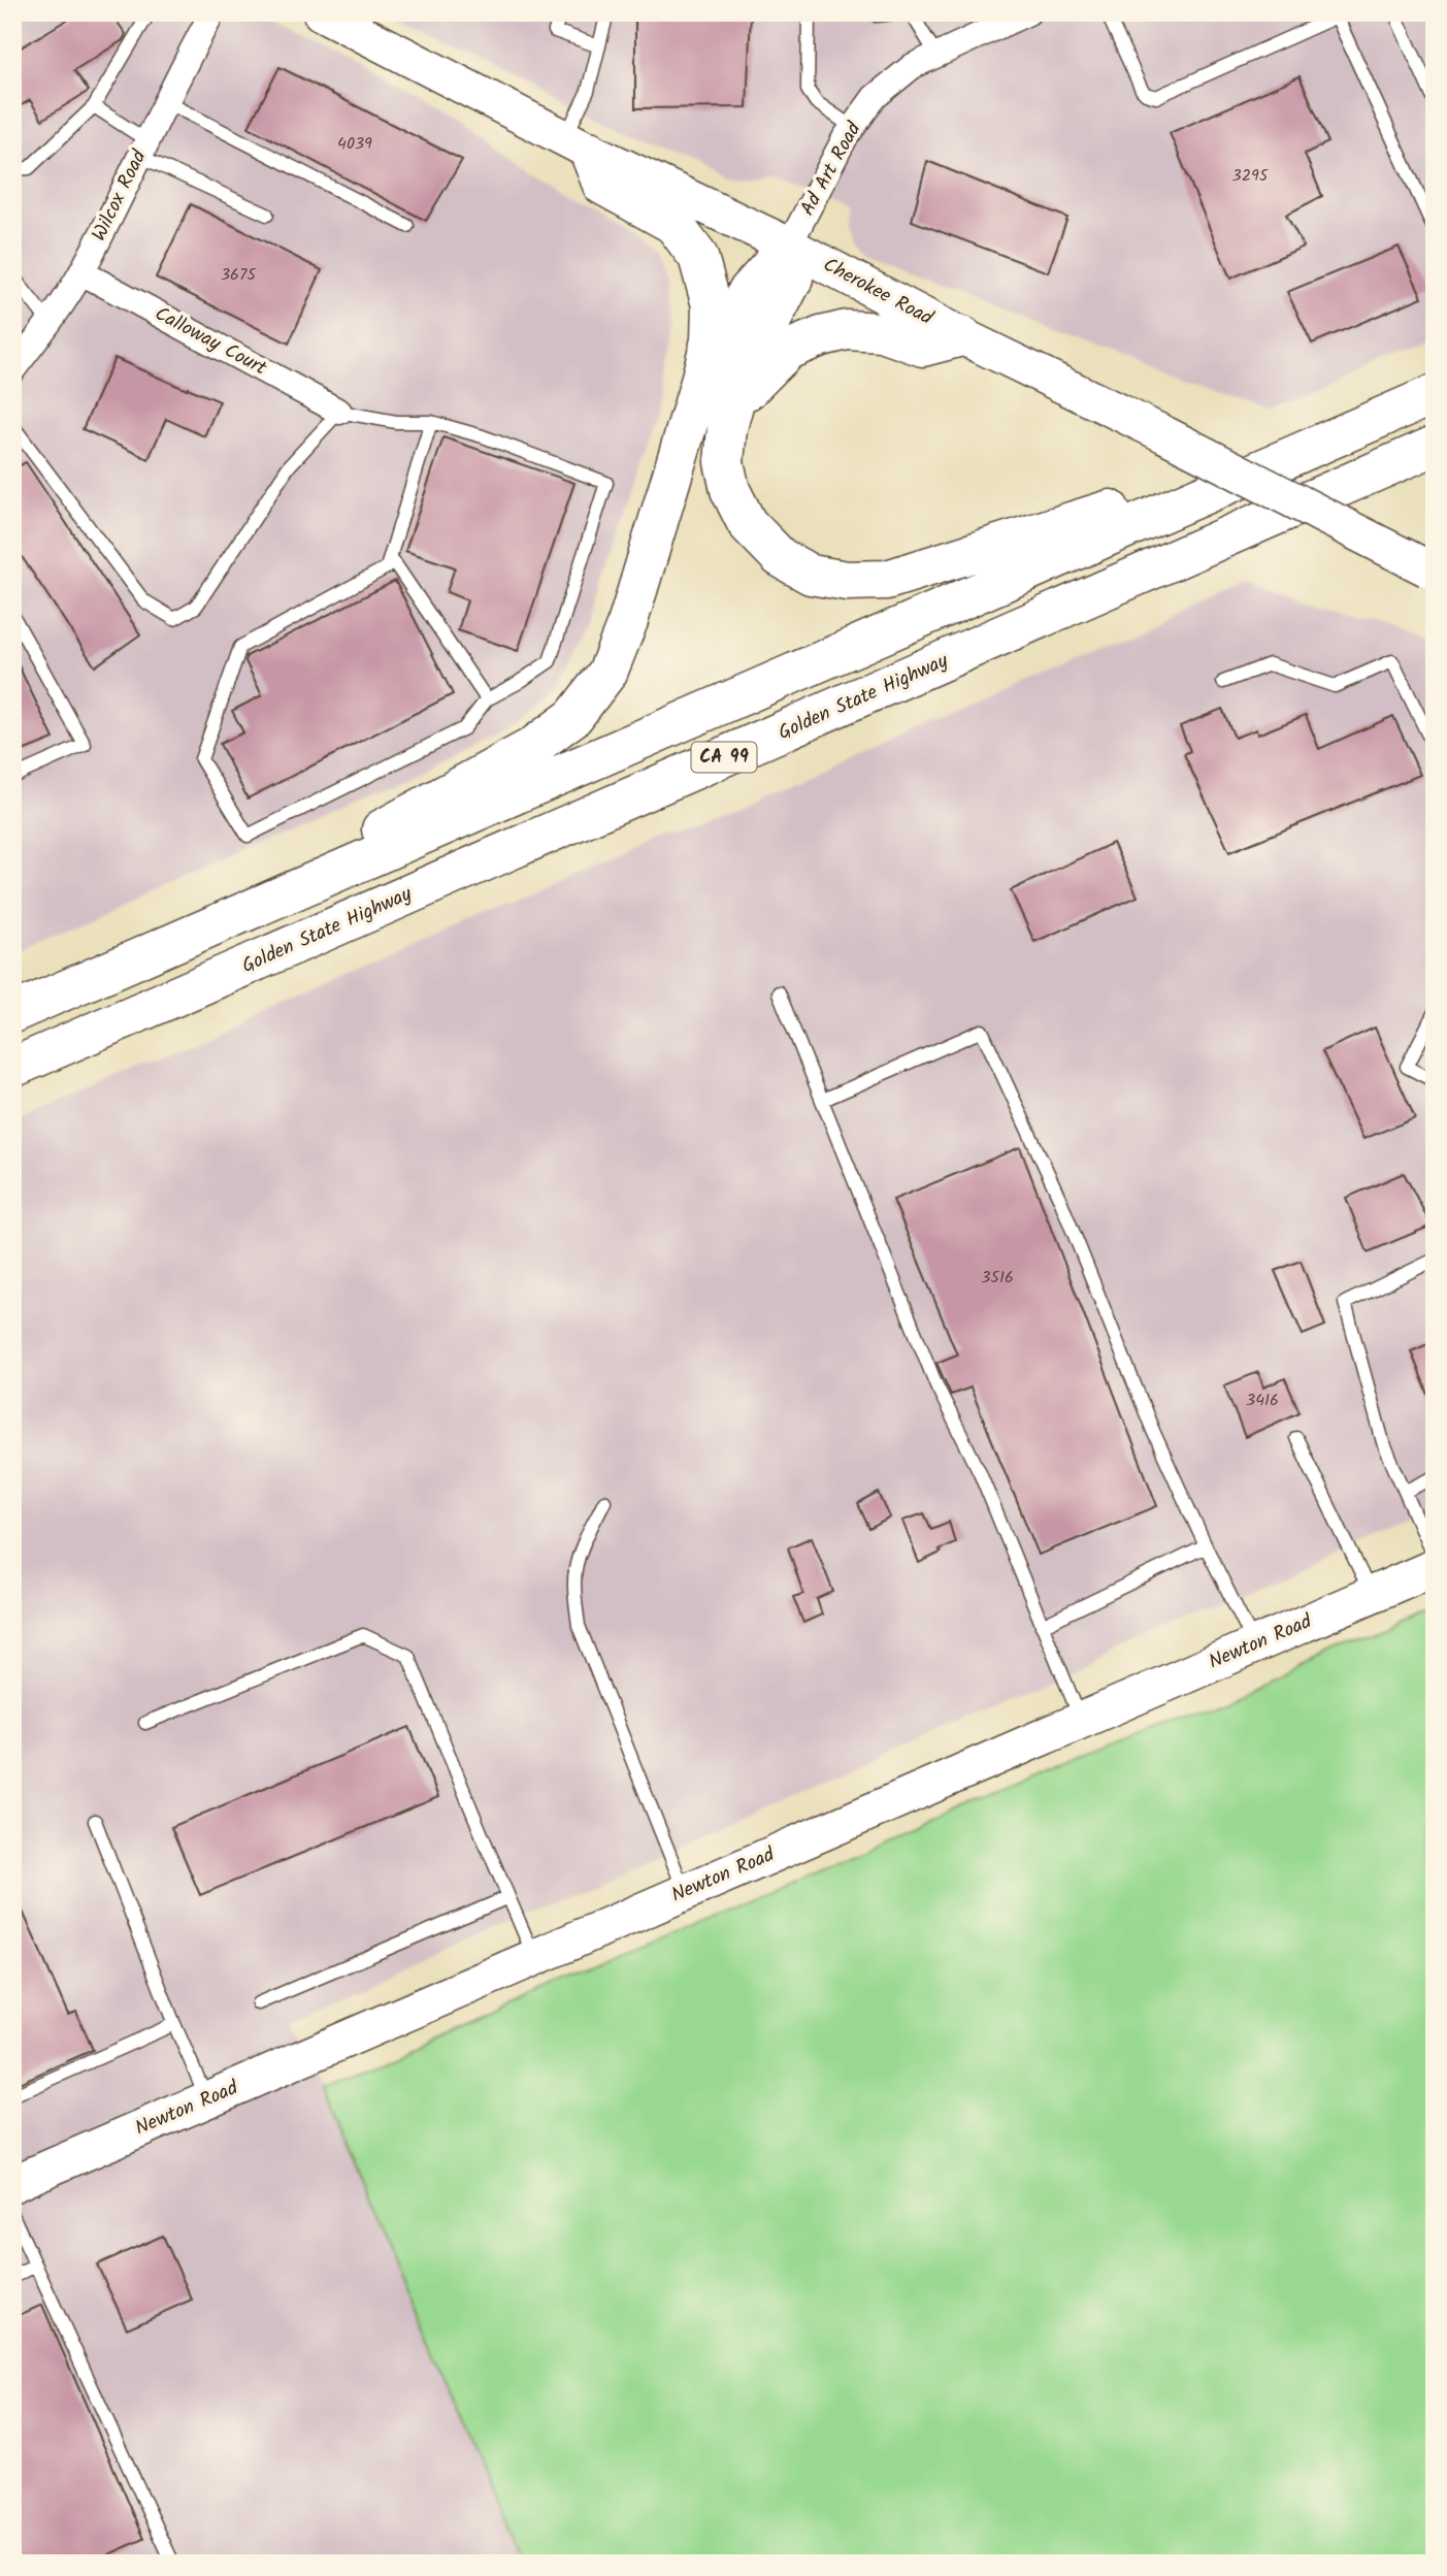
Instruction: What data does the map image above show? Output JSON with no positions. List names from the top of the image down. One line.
{"streets":{"highway":["Golden State Highway","CA 99"],"street":["Ad Art Road","Wilcox Road","Cherokee Road","Calloway Court","Newton Road"]},"crossings":[["Ad Art Road","Cherokee Road"],["Wilcox Road","Calloway Court"]],"house_numbers":["4039","3295","3675","3516","3416"]}
